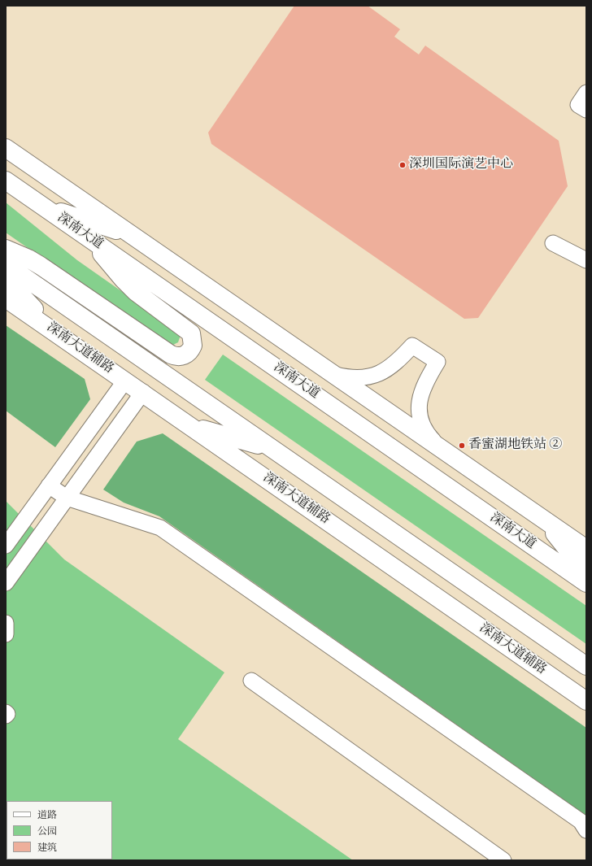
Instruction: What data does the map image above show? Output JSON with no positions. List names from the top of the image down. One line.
{"streets":{"main road":["深南大道","深南大道辅路"]},"places":["深圳国际演艺中心","香蜜湖地铁站 ②"],"legend":["道路","公园","建筑"]}
